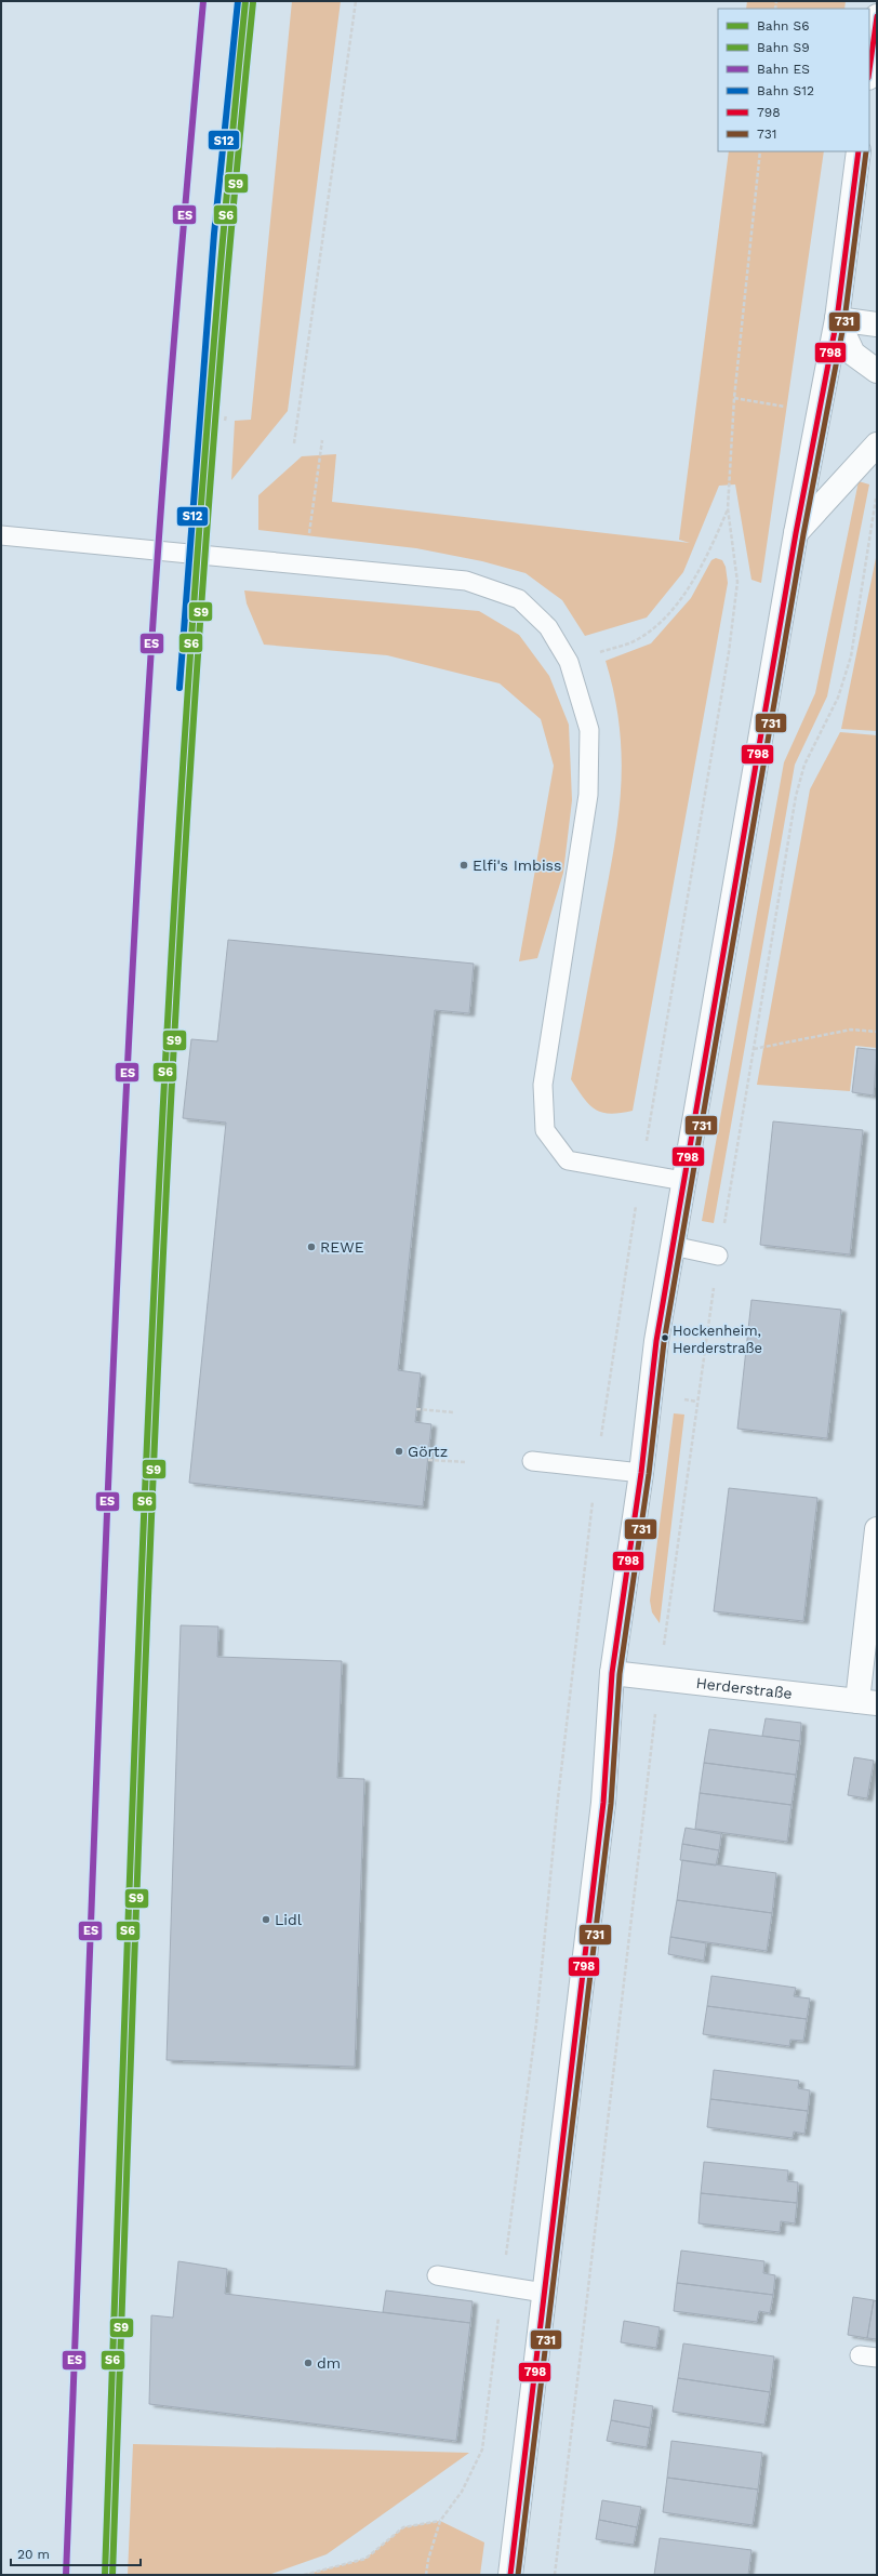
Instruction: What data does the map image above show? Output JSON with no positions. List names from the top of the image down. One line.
{"streets":{"street":["Herderstraße"]},"places":["Elfi's Imbiss","REWE","Hockenheim, Herderstraße","Görtz","Lidl","dm"],"lines":["rail line S6","rail line ES","rail line S12","rail line S9","transit line 798","transit line 731"],"legend":["Bahn S6","Bahn S9","Bahn ES","Bahn S12","798","731"],"scale_bar":"20 m"}
